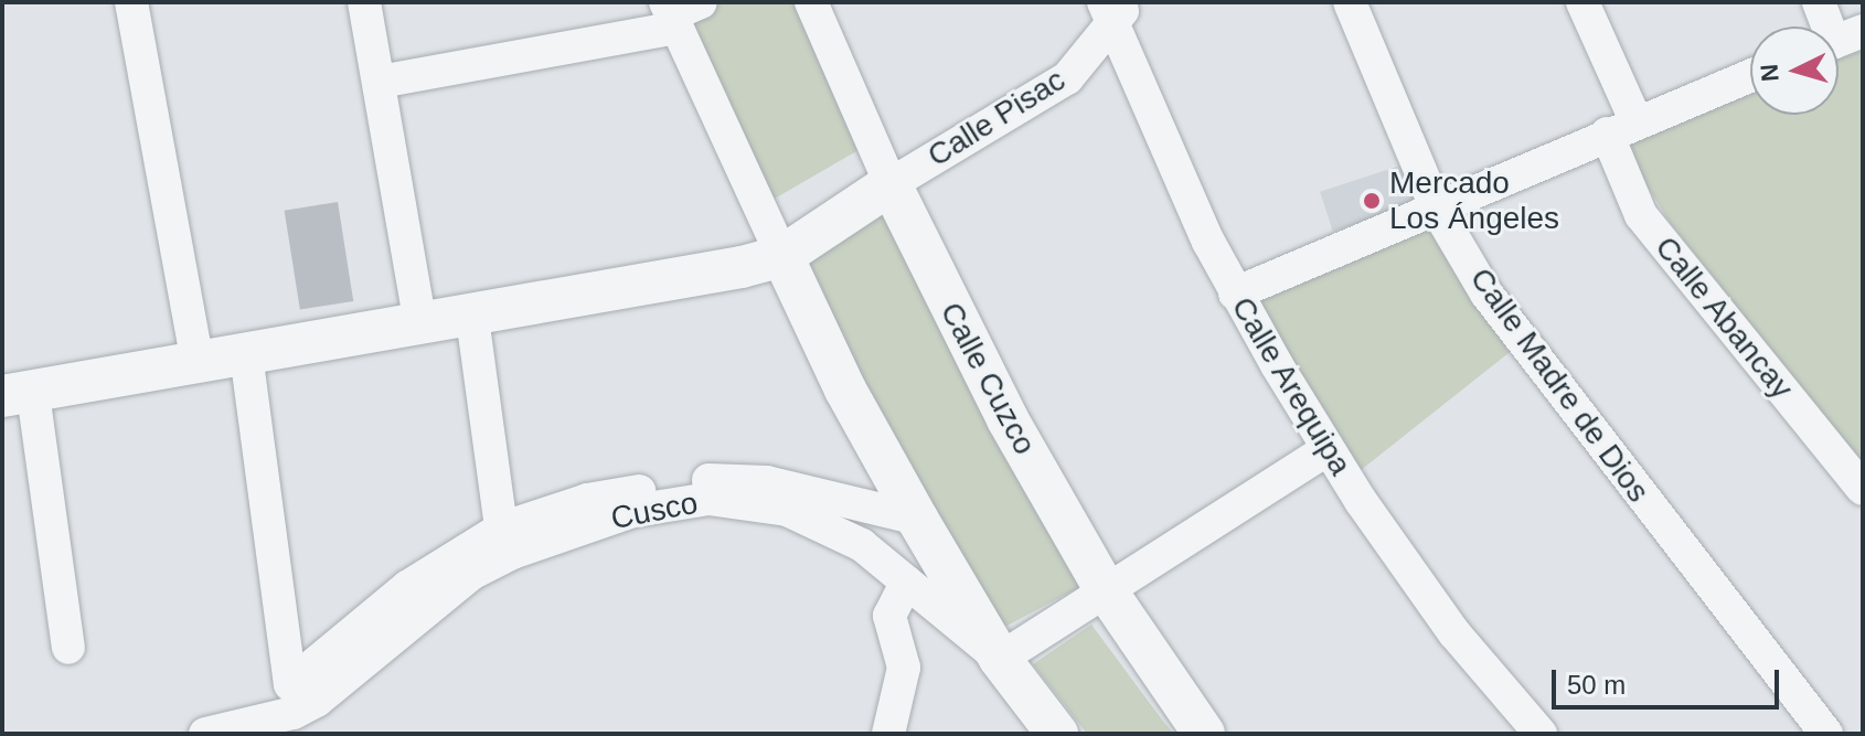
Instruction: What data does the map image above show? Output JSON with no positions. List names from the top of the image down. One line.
{"streets":{"street":["Calle Pisac","Calle Abancay","Calle Cuzco","Calle Madre de Dios","Calle Arequipa","Cusco"]},"crossings":[["Calle Pisac","Calle Cuzco"],["Calle Pisac","Calle Arequipa"]],"places":["Mercado Los Ángeles"],"scale_bar":"50 m","north":"left"}
